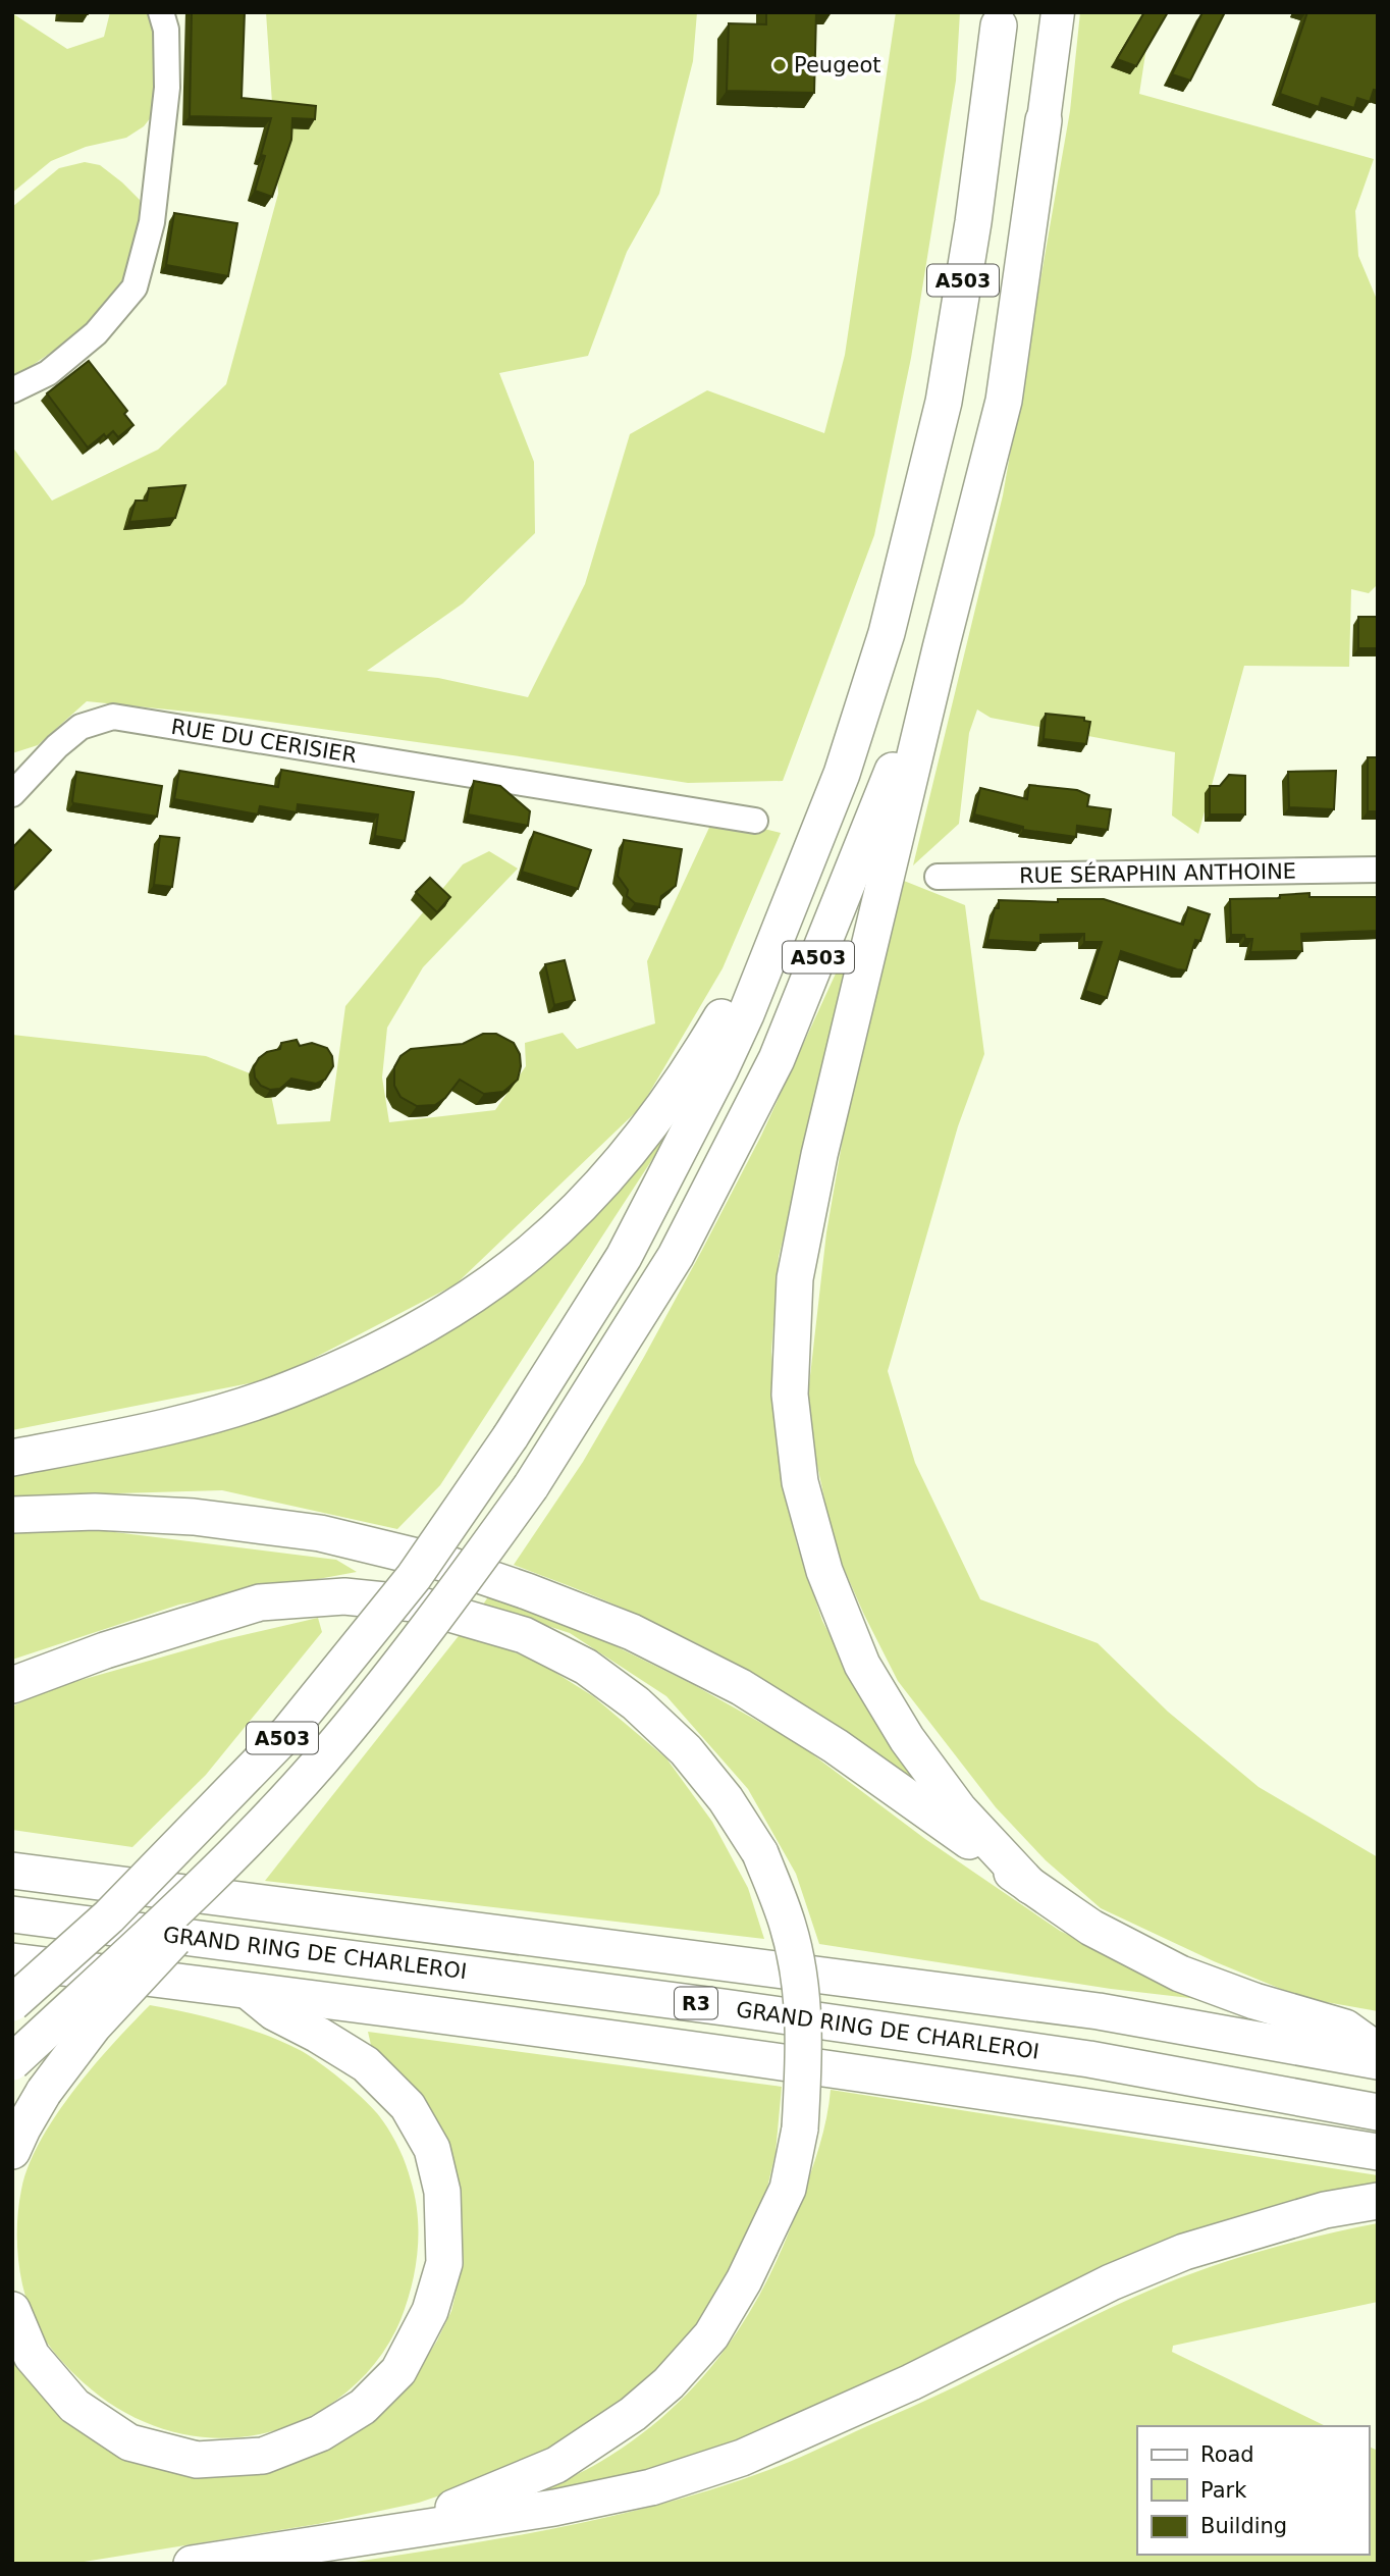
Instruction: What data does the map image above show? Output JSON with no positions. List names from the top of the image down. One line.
{"streets":{"highway":["A503","GRAND RING DE CHARLEROI","R3"],"street":["RUE DU CERISIER","RUE SÉRAPHIN ANTHOINE"]},"places":["Peugeot"],"legend":["Road","Park","Building"]}
